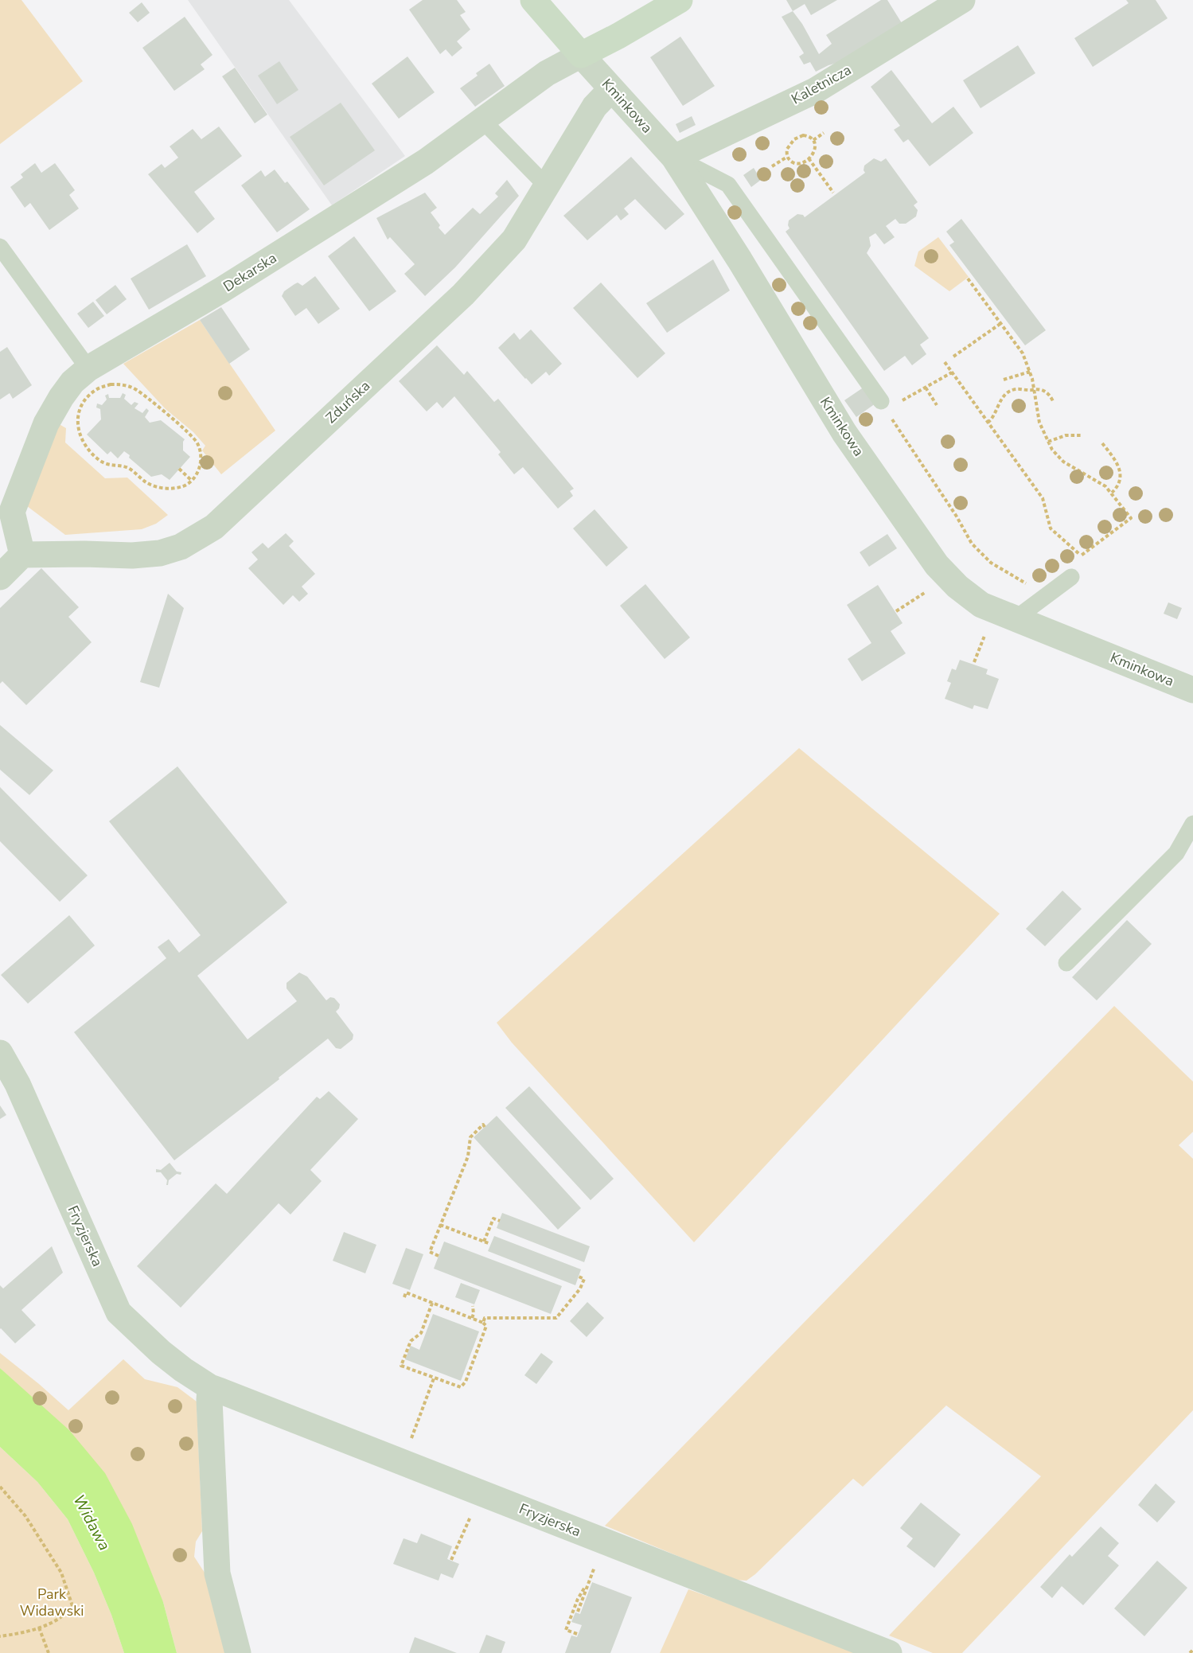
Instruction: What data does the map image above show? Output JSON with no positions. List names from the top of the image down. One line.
{"streets":{"street":["Kaletnicza","Kminkowa","Dekarska","Zduńska","Fryzjerska"]},"crossings":[["Kaletnicza","Kminkowa"],["Kminkowa","Dekarska"],["Kminkowa","Zduńska"],["Dekarska","Zduńska"]],"water":["Widawa"],"parks":["Park Widawski"]}
